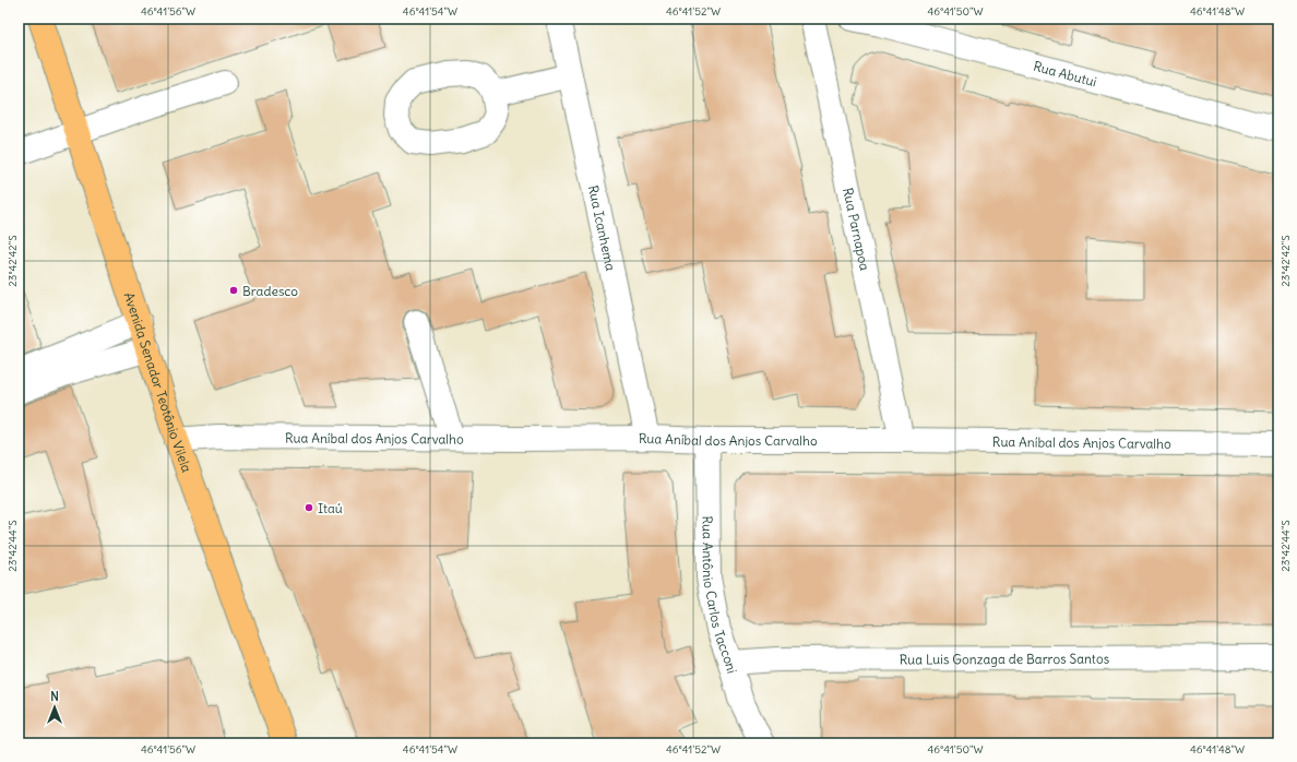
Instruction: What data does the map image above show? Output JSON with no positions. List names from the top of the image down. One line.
{"streets":{"main road":["Avenida Senador Teotônio Vilela"],"street":["Rua Abutui","Rua Icanhema","Rua Parnapoa","Rua Aníbal dos Anjos Carvalho","Rua Antônio Carlos Tacconi","Rua Luis Gonzaga de Barros Santos"]},"crossings":[["Rua Icanhema","Rua Aníbal dos Anjos Carvalho"],["Rua Parnapoa","Rua Aníbal dos Anjos Carvalho"],["Avenida Senador Teotônio Vilela","Rua Aníbal dos Anjos Carvalho"],["Rua Aníbal dos Anjos Carvalho","Rua Antônio Carlos Tacconi"],["Rua Antônio Carlos Tacconi","Rua Luis Gonzaga de Barros Santos"]],"places":["Bradesco","Itaú"],"north":"top","coordinates":["46°41'56\"W","46°41'54\"W","46°41'52\"W","46°41'50\"W","46°41'48\"W","23°42'42\"S","23°42'44\"S"]}
